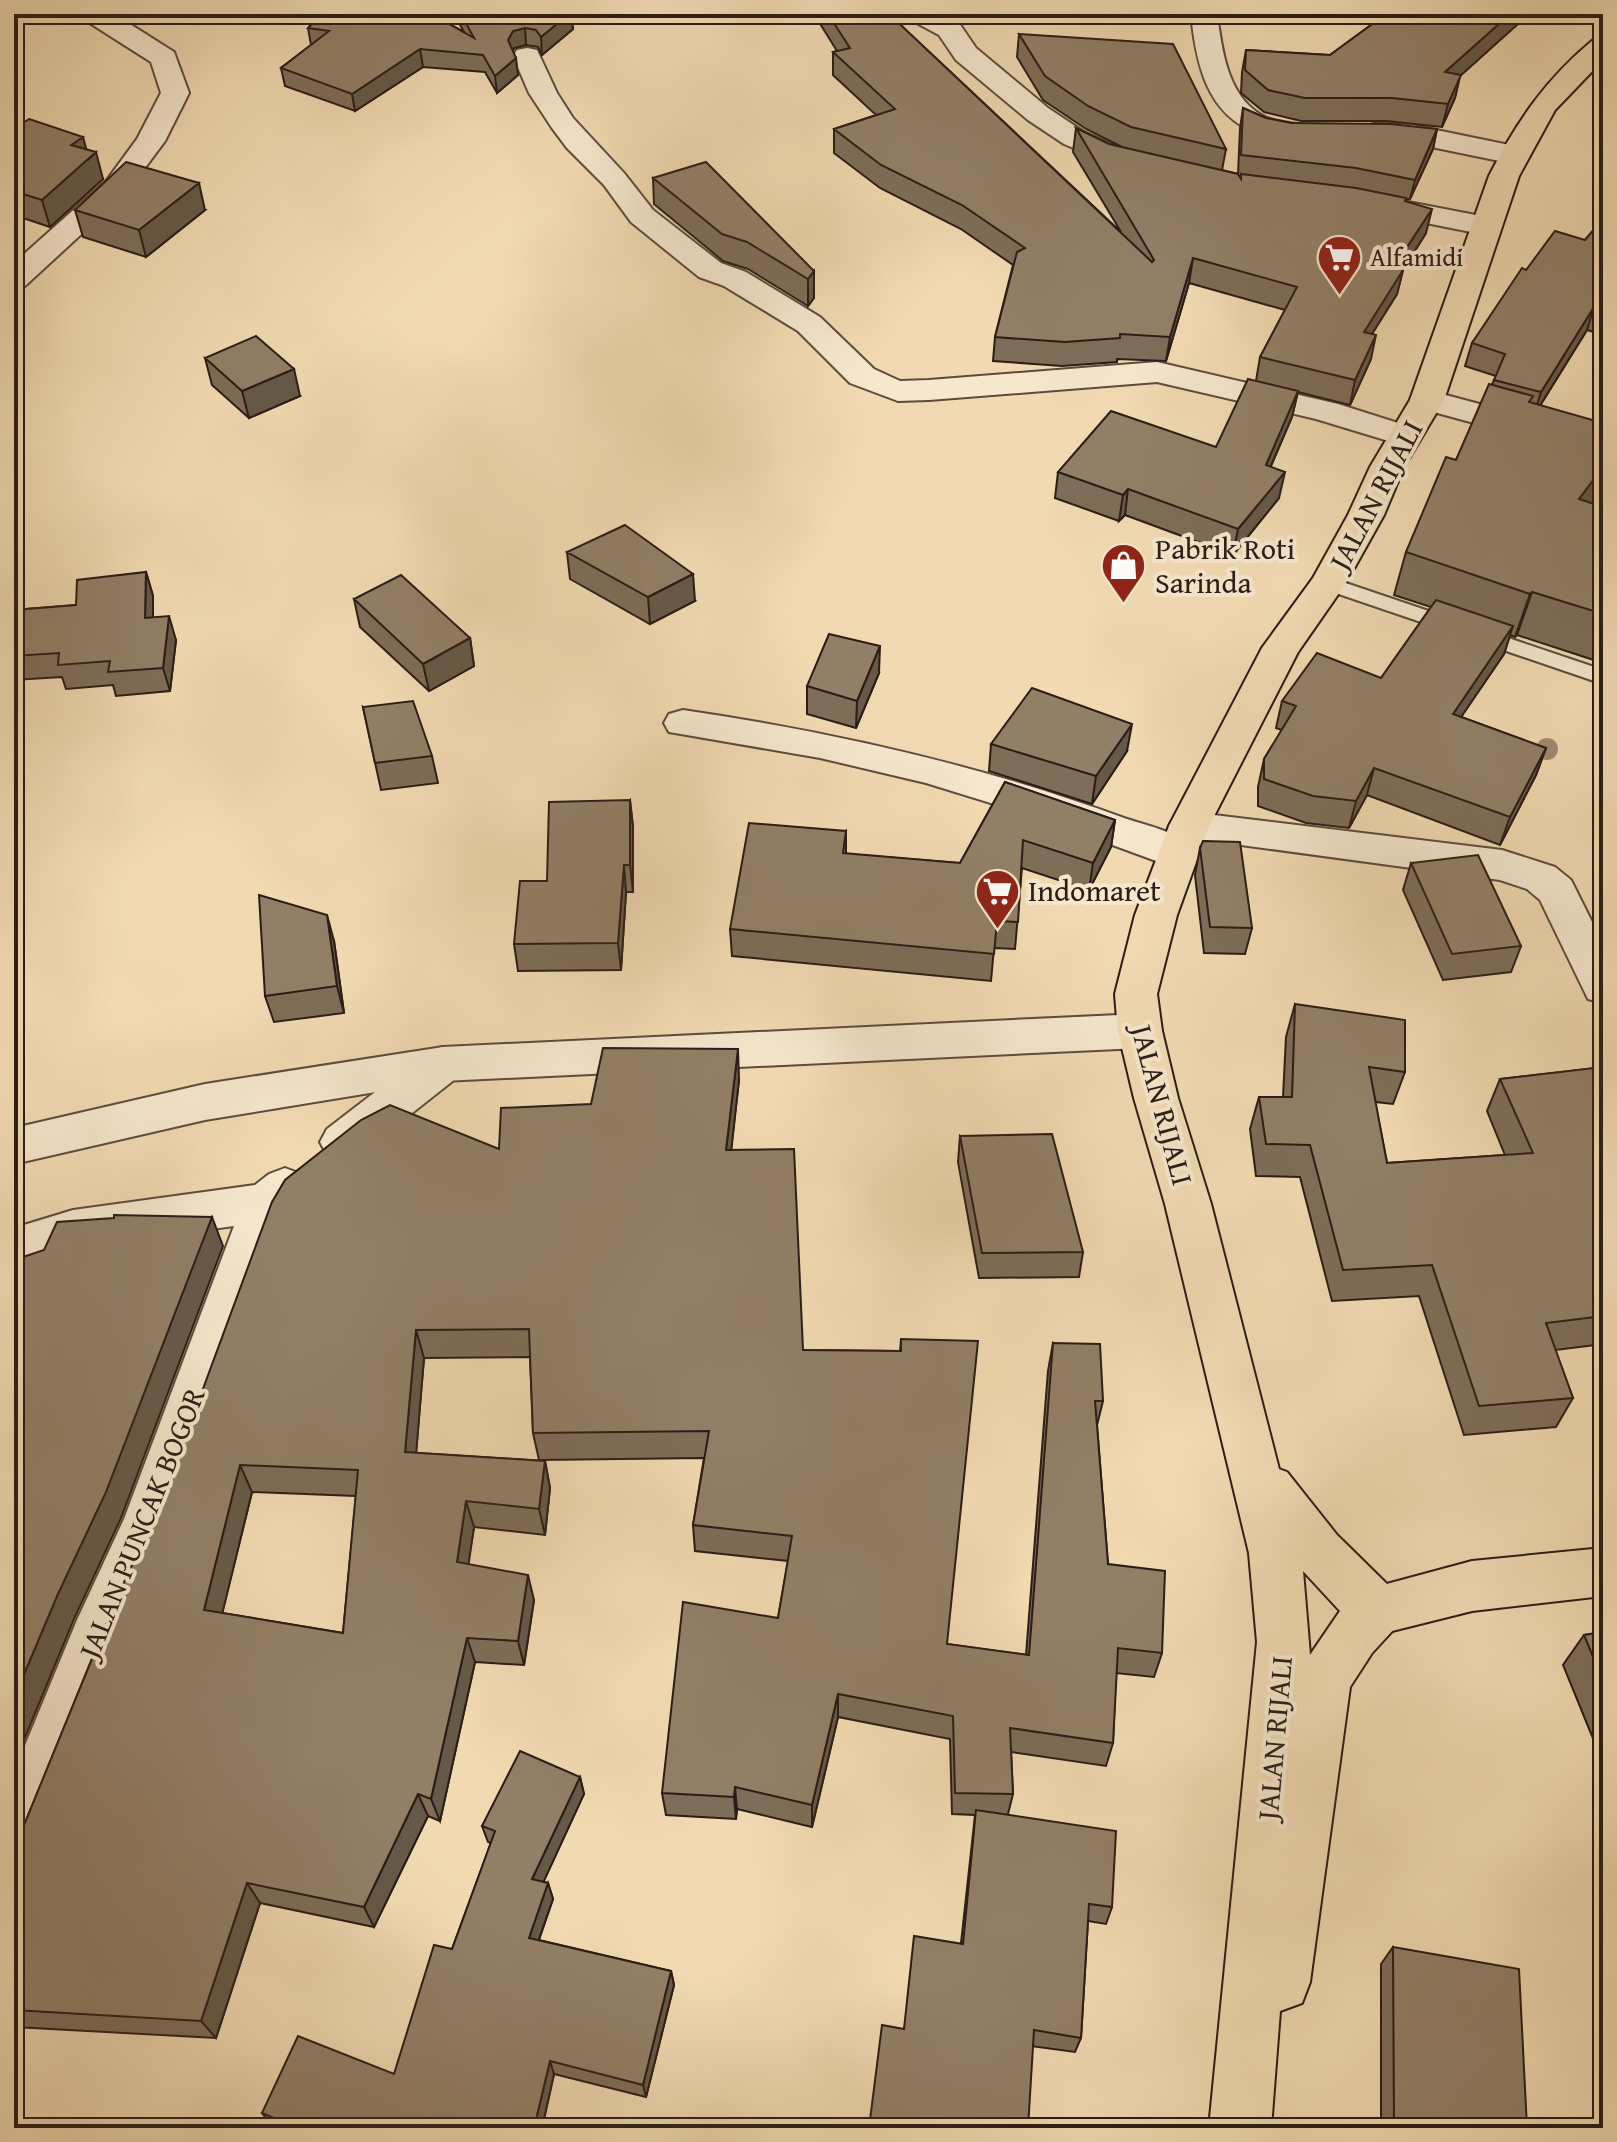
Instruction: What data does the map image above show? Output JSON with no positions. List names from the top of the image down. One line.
{"streets":{"main road":["JALAN RIJALI"],"street":["JALAN PUNCAK BOGOR"]},"places":{"supermarket":["Alfamidi","Indomaret"],"shop":["Pabrik Roti Sarinda"]}}
